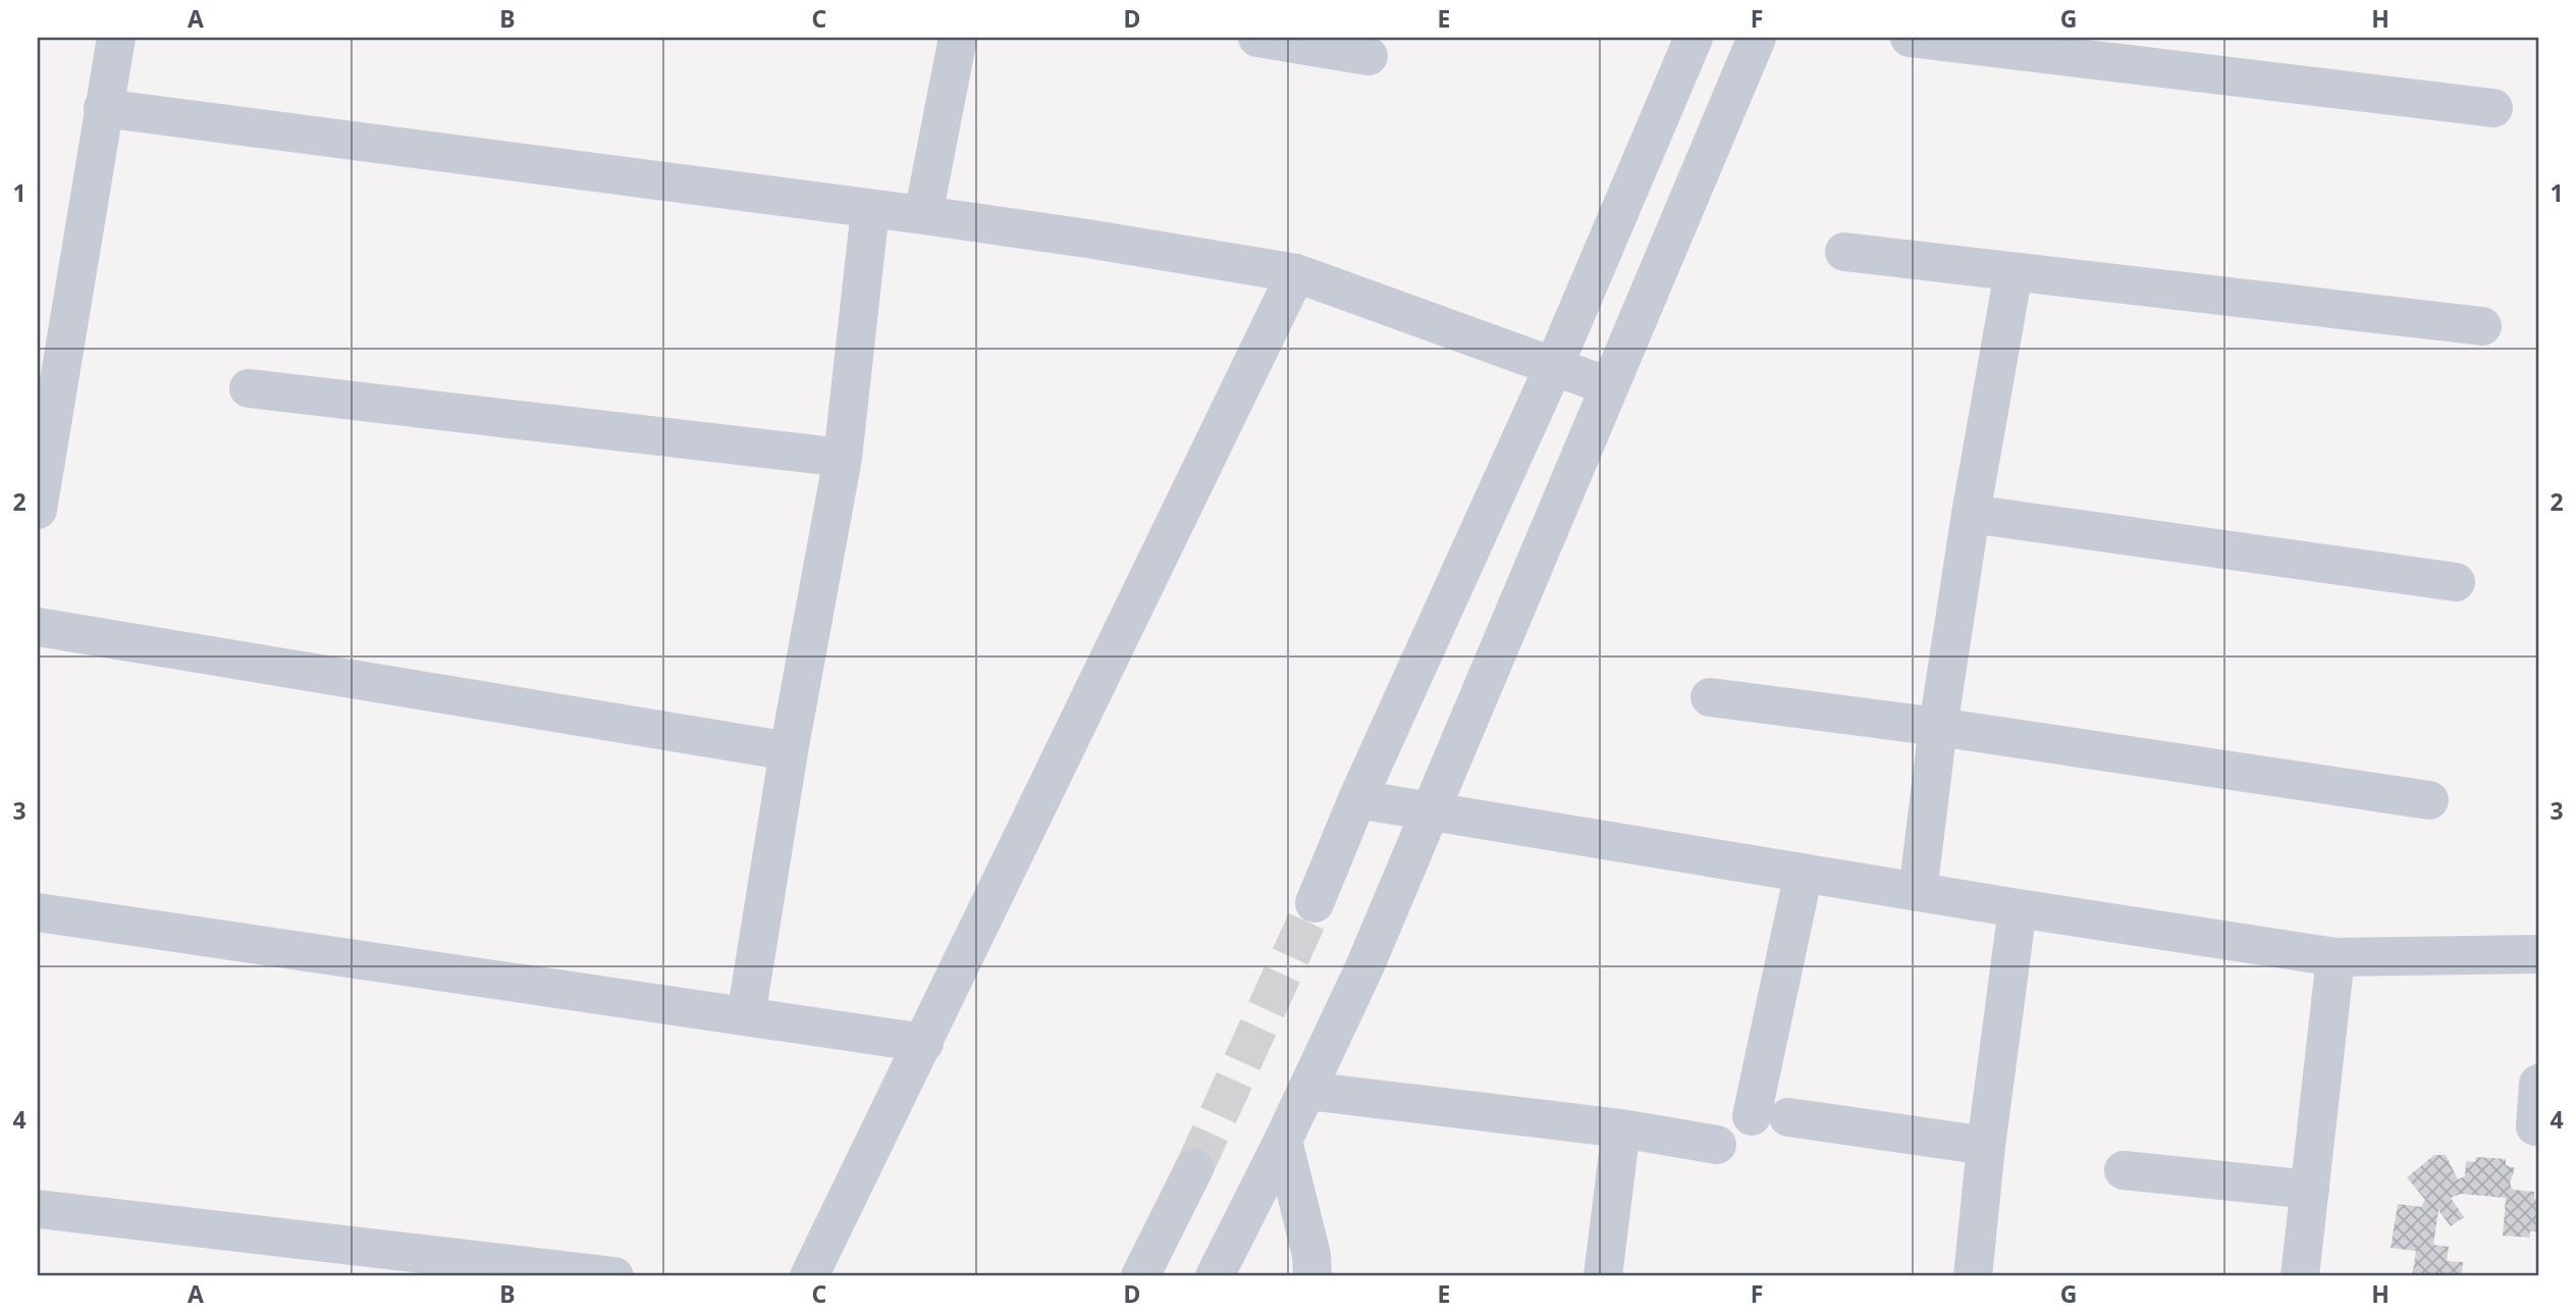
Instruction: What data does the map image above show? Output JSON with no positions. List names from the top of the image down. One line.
{"grid":{"columns":["A","B","C","D","E","F","G","H"],"rows":["1","2","3","4"]}}
